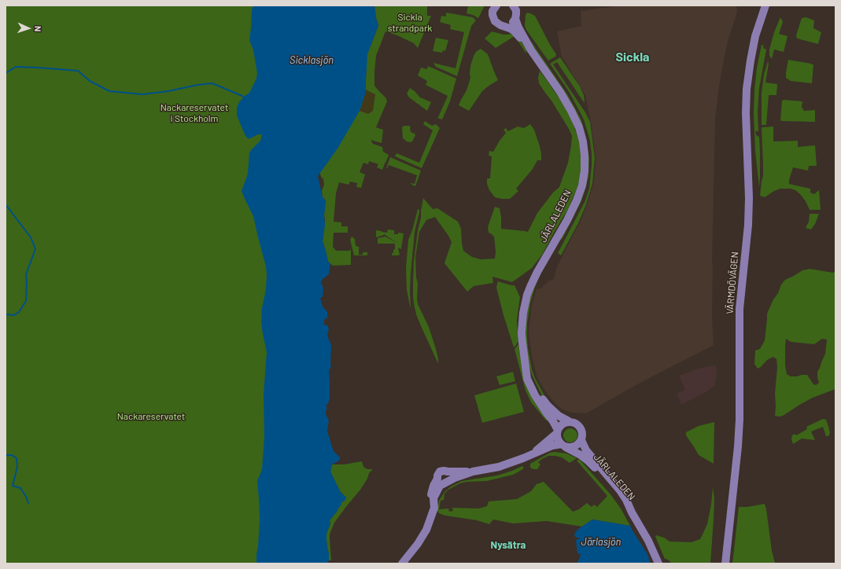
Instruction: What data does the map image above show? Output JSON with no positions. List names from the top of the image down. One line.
{"streets":{"main road":["JÄRLALEDEN","VÄRMDÖVÄGEN"]},"districts":["Sickla","Nysätra"],"water":["Sicklasjön","Järlasjön"],"parks":["Sickla strandpark","Nackareservatet i Stockholm","Nackareservatet"],"north":"right"}
